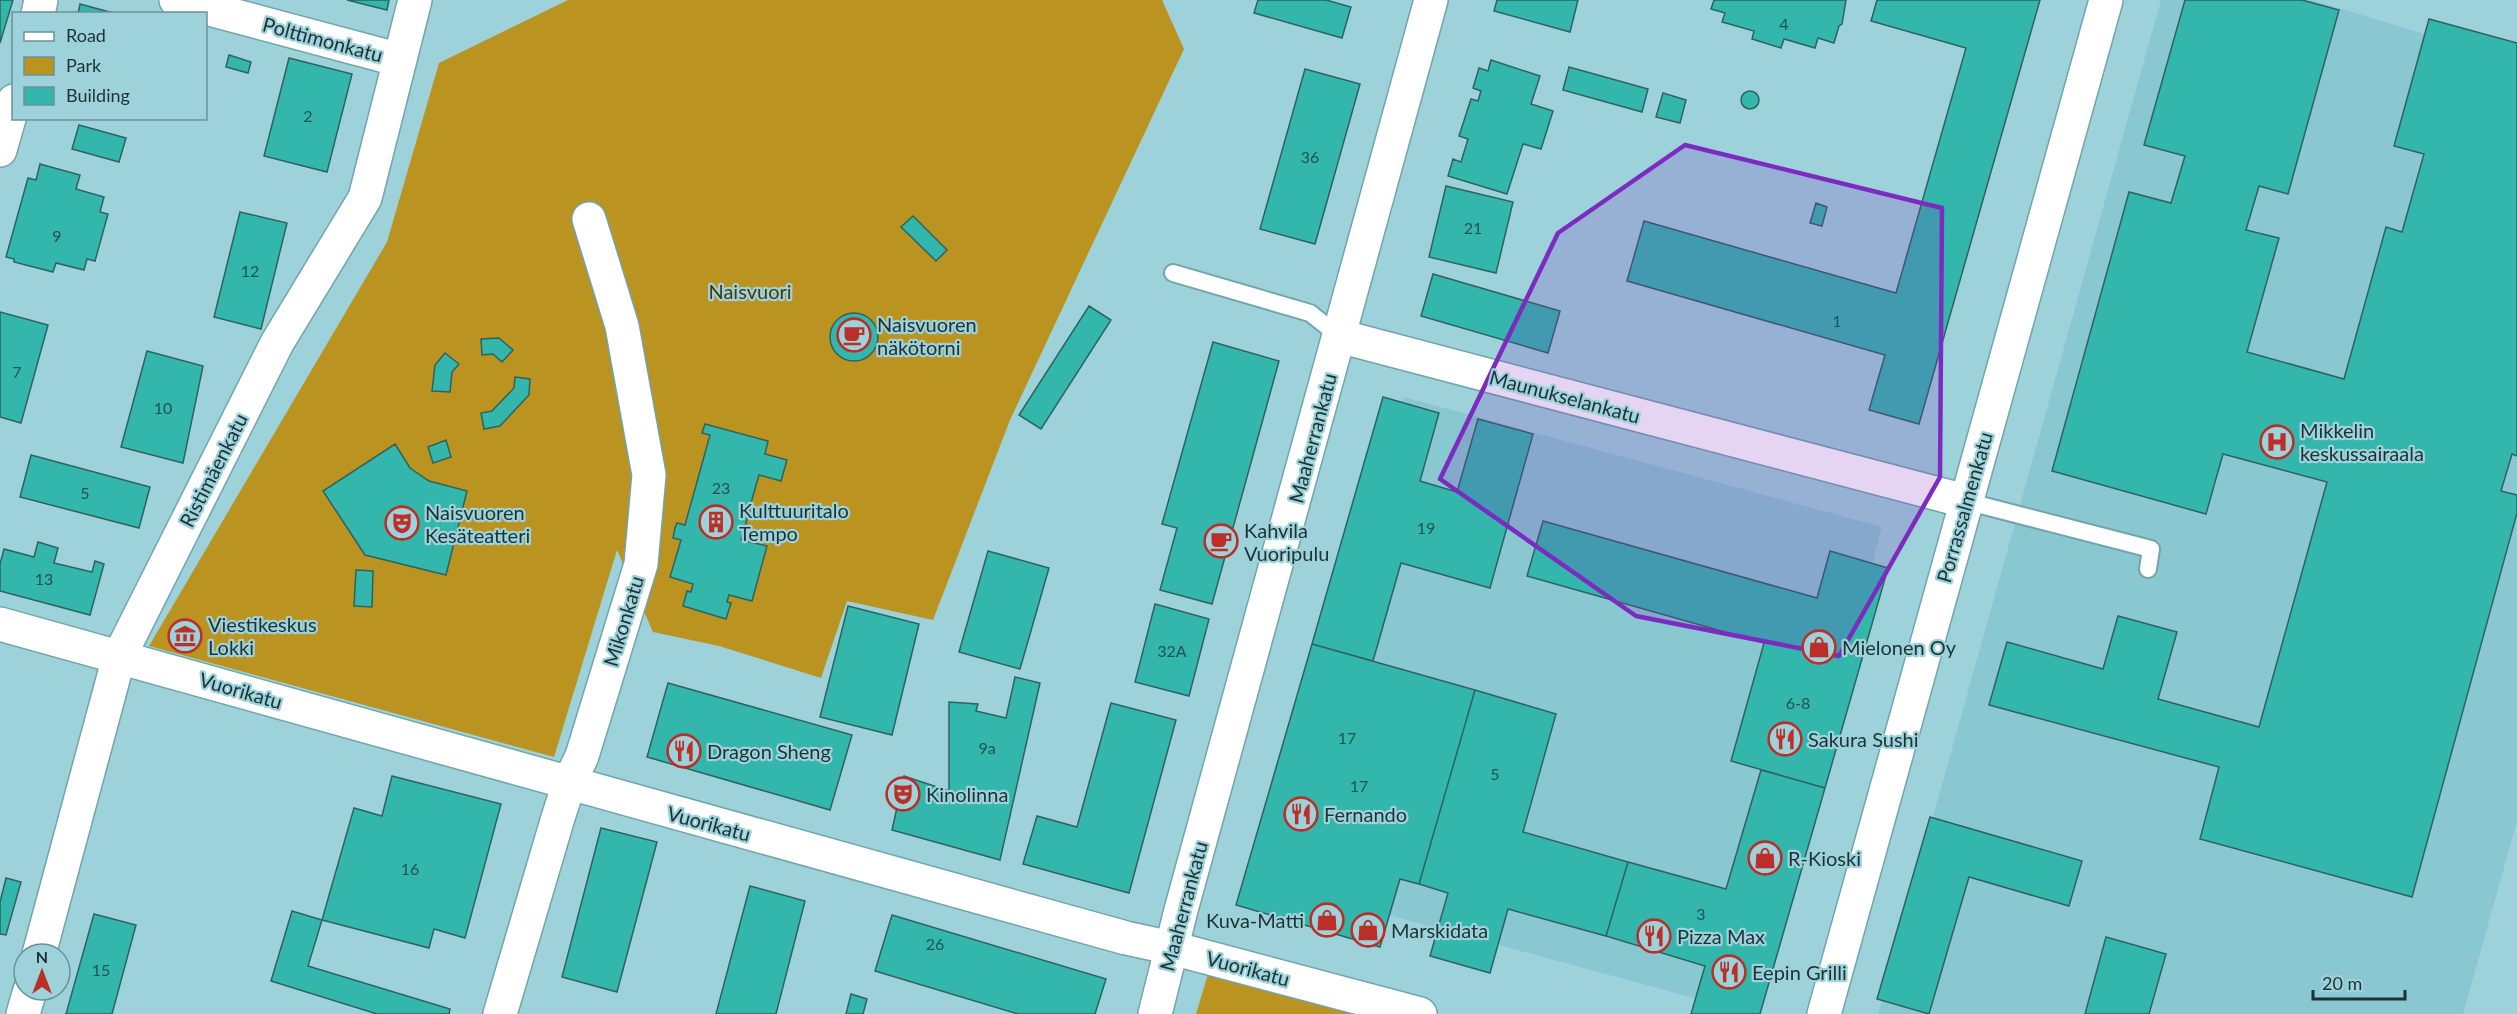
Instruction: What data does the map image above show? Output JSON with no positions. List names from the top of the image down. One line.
{"streets":{"street":["Polttimonkatu","Maunukselankatu","Maaherrankatu","Ristimäenkatu","Porrassalmenkatu","Mikonkatu","Vuorikatu"]},"crossings":[["Polttimonkatu","Ristimäenkatu"],["Maunukselankatu","Maaherrankatu"],["Maunukselankatu","Porrassalmenkatu"],["Maaherrankatu","Vuorikatu"],["Ristimäenkatu","Vuorikatu"],["Mikonkatu","Vuorikatu"]],"parks":["Naisvuori"],"places":{"cafe":["Naisvuoren näkötorni","Kahvila Vuoripulu"],"hospital":["Mikkelin keskussairaala"],"building":["Kulttuuritalo Tempo"],"theatre":["Naisvuoren Kesäteatteri","Kinolinna"],"museum":["Viestikeskus Lokki"],"shop":["Mielonen Oy","R-Kioski","Kuva-Matti","Marskidata"],"restaurant":["Sakura Sushi","Dragon Sheng","Fernando","Pizza Max","Eepin Grilli"]},"house_numbers":["4","2","36","21","9","12","1","7","10","23","5","19","13","32A","6-8","17","9a","5","17","16","3","26","15"],"legend":["Road","Park","Building"],"scale_bar":"20 m","north":"top"}
